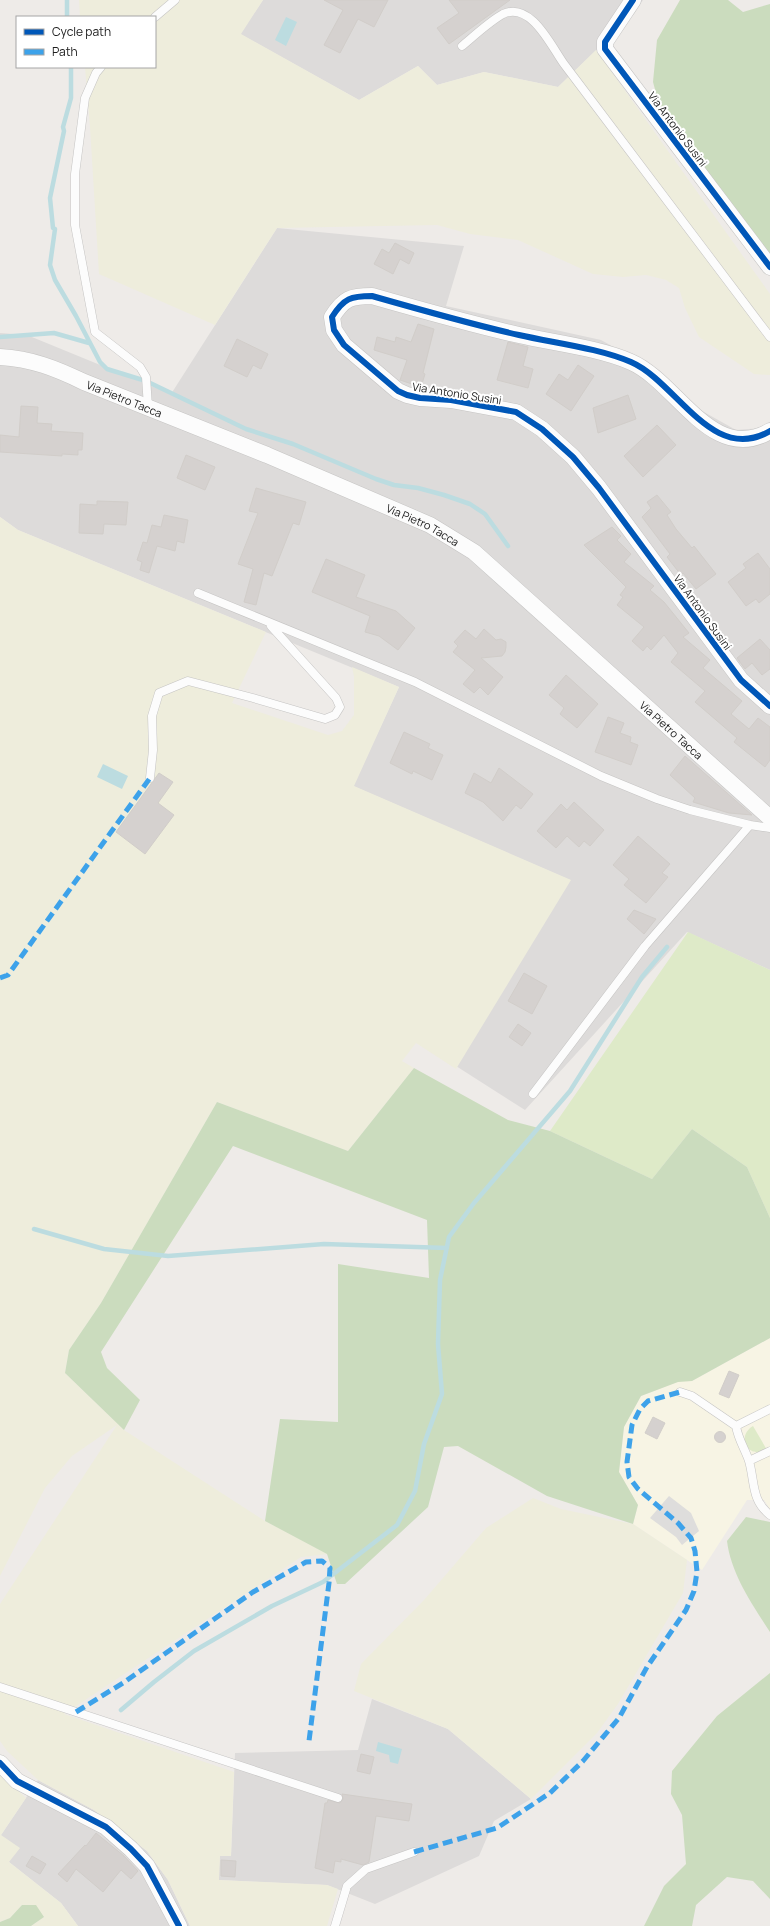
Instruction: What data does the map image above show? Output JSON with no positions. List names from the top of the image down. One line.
{"streets":{"street":["Via Antonio Susini","Via Pietro Tacca"]},"legend":["Cycle path","Path"]}
